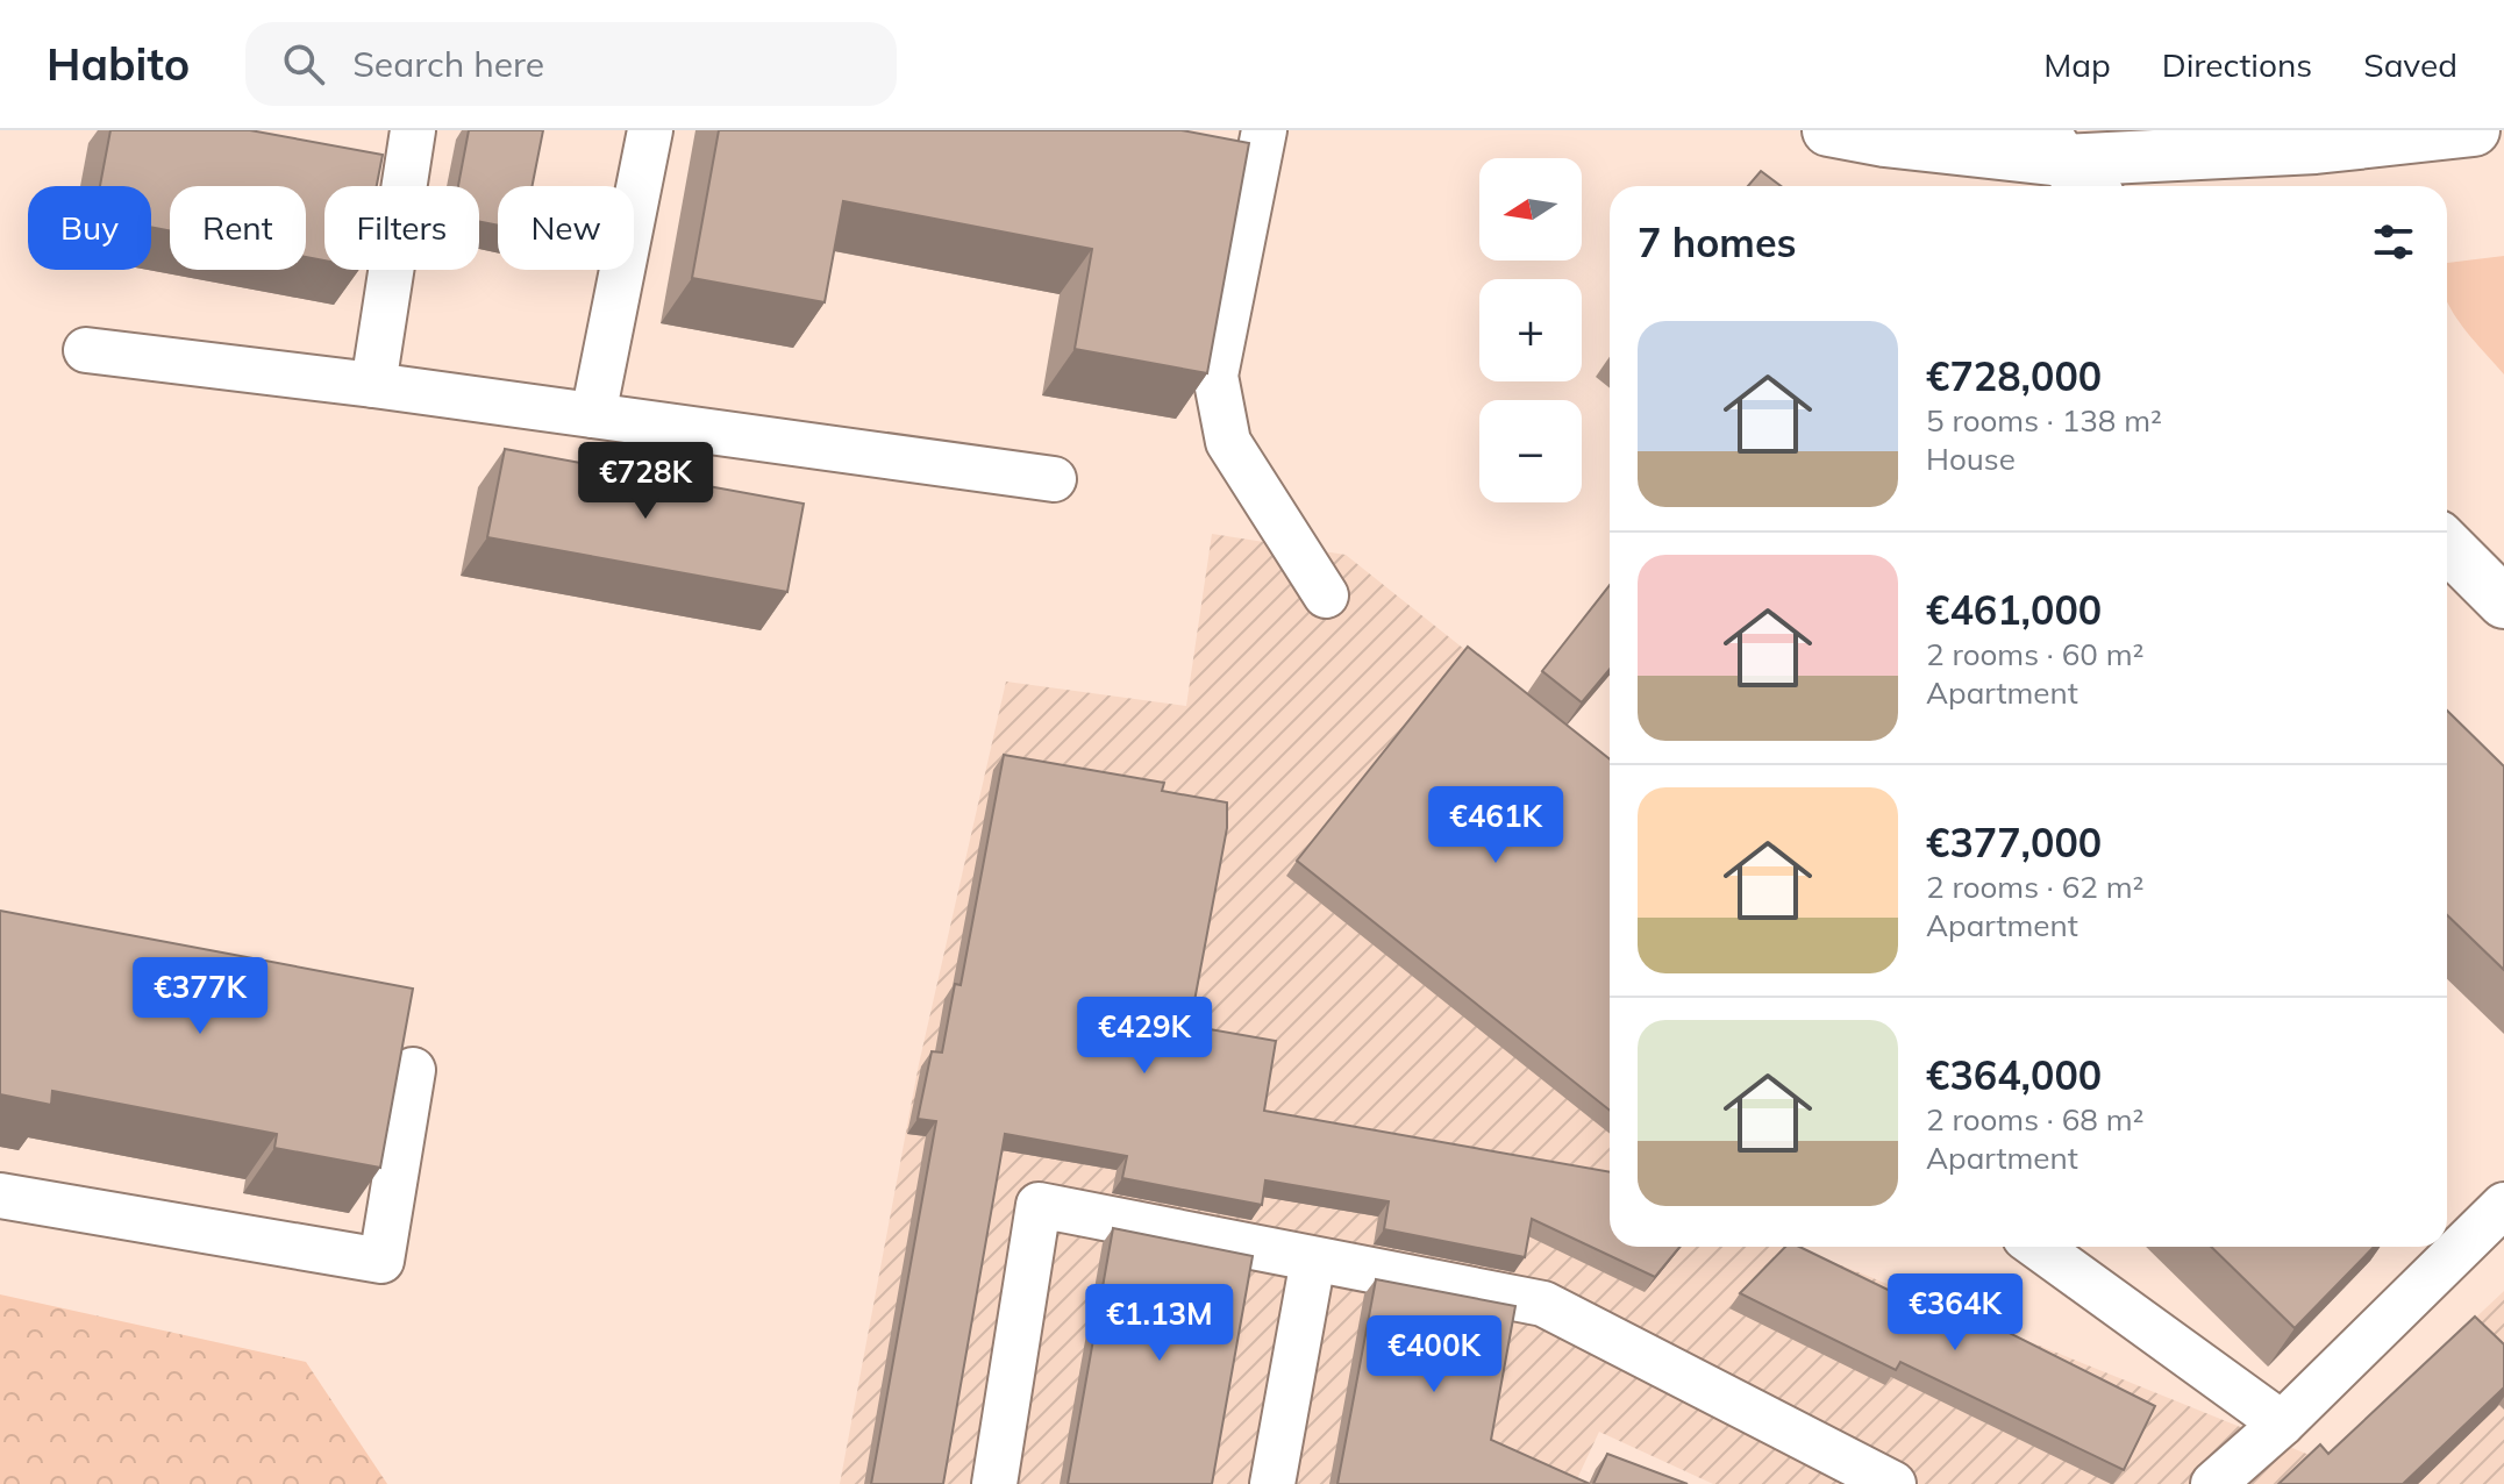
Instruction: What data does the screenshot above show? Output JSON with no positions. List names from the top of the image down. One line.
{"north":"left","page":{"header":"Habito","search":"Search here","nav":["Map","Directions","Saved"],"map_buttons":["+","−"],"chip":["Buy","Rent","Filters","New"],"heading":"7 homes","list":[{"name":"€728,000","note":"5 rooms · 138 m² · House"},{"name":"€461,000","note":"2 rooms · 60 m² · Apartment"},{"name":"€377,000","note":"2 rooms · 62 m² · Apartment"},{"name":"€364,000","note":"2 rooms · 68 m² · Apartment"}],"price":["€728K","€461K","€377K","€429K","€364K","€1.13M","€400K"]}}
